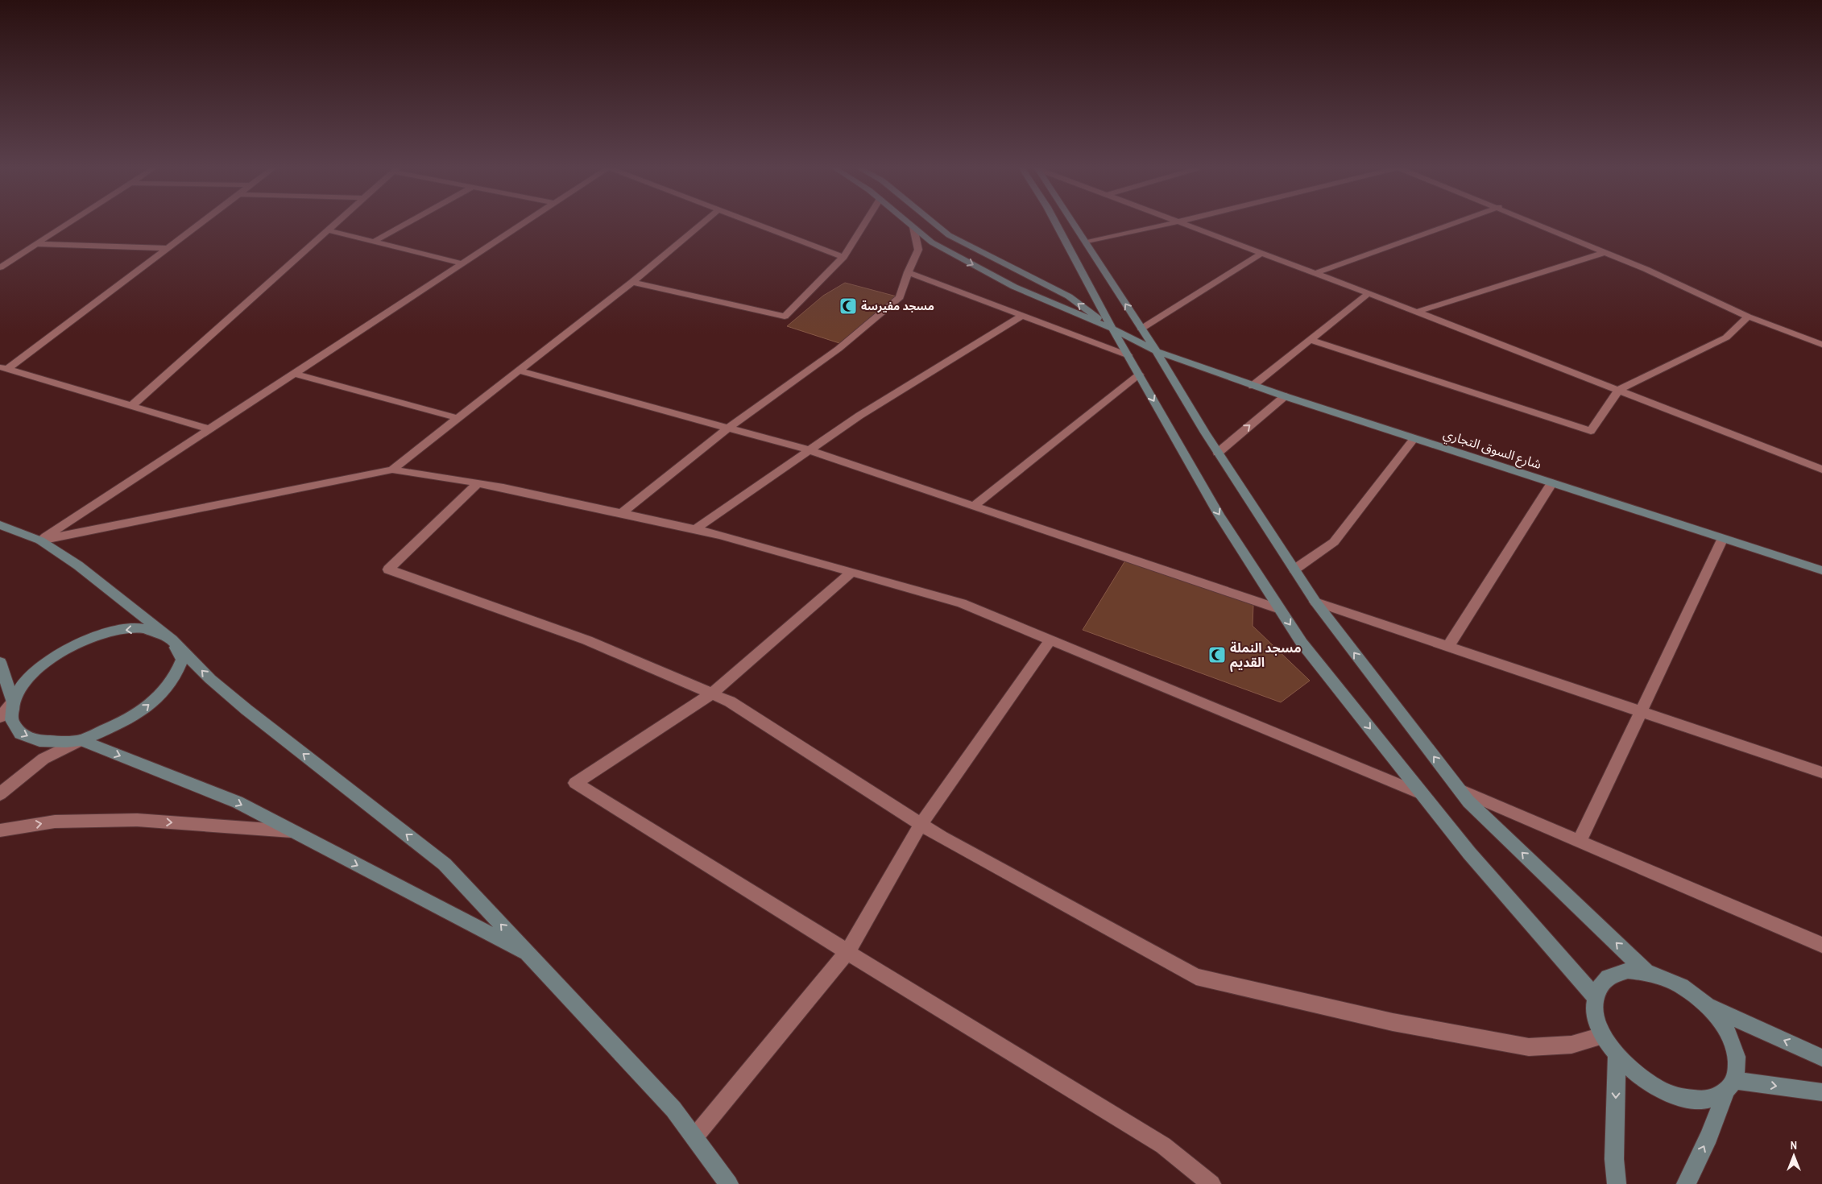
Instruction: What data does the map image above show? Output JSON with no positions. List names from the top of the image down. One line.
{"streets":{"street":["شارع السوق التجاري"]},"places":{"mosque":["مسجد مفيرسة","مسجد النملة القديم"]},"north":"top"}
